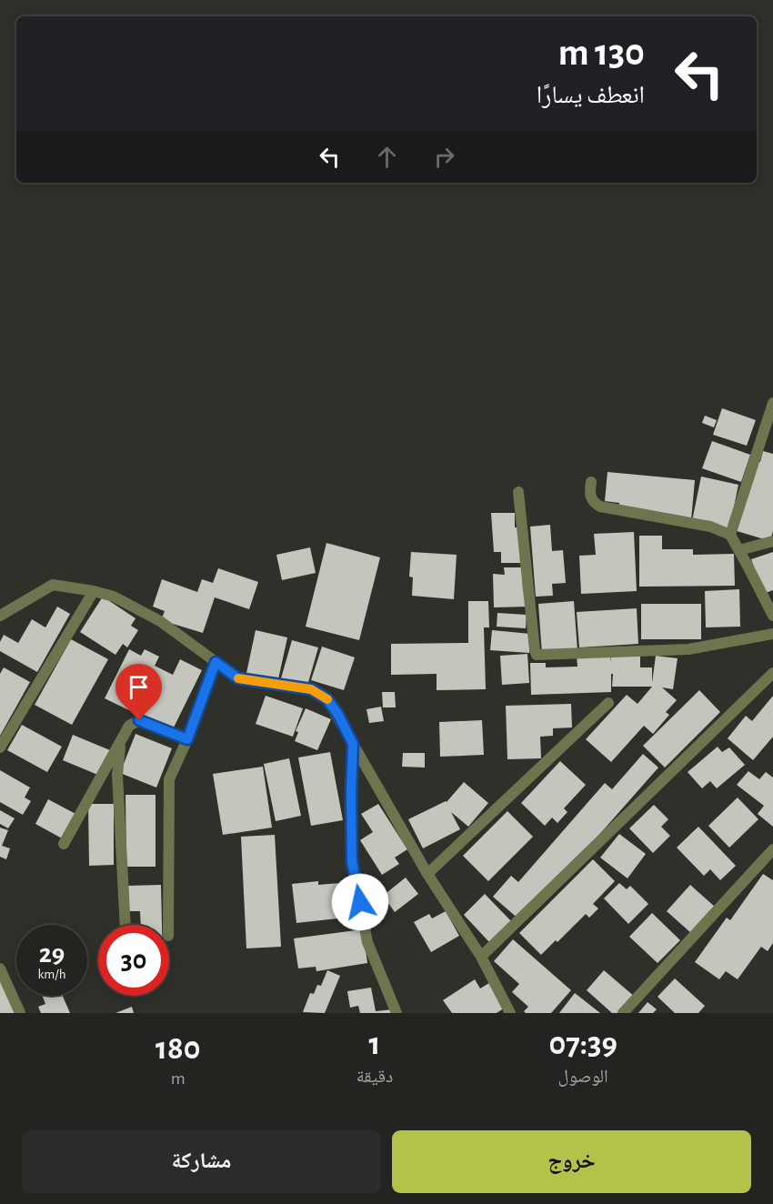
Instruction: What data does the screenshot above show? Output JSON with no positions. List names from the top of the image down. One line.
{"page":{"turn":["130 m","انعطف يسارًا"],"speed":"29 km/h","limit":"30","eta":["07:39","الوصول","1","دقيقة","180","m"],"buttons":["خروج","مشاركة"]}}
